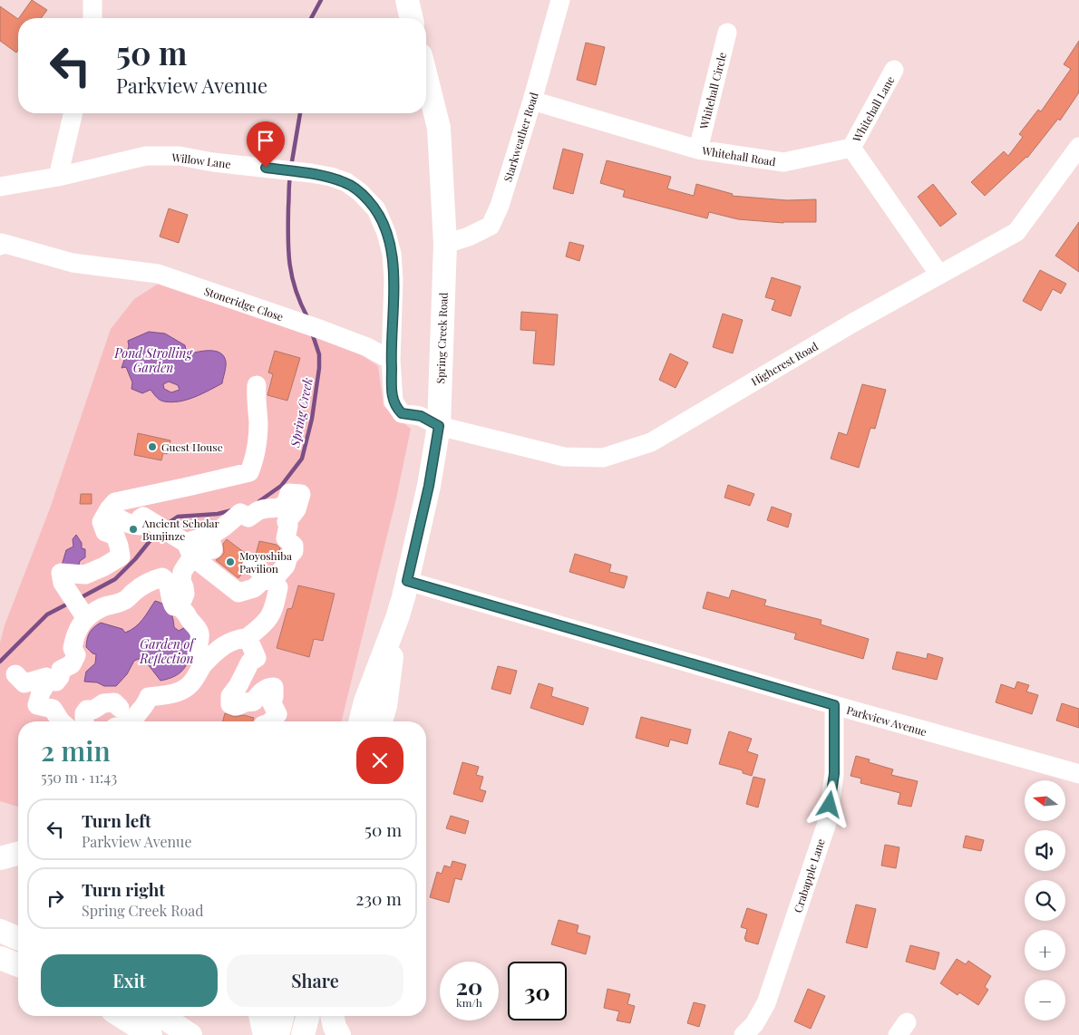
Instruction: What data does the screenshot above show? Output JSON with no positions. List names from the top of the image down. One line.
{"streets":{"main road":["Spring Creek Road"],"street":["Whitehall Circle","Whitehall Lane","Starkweather Road","Whitehall Road","Willow Lane","Stoneridge Close","Highcrest Road","Parkview Avenue","Crabapple Lane"]},"crossings":[["Whitehall Circle","Whitehall Road"],["Whitehall Lane","Whitehall Road"],["Starkweather Road","Whitehall Road"],["Starkweather Road","Spring Creek Road"],["Willow Lane","Stoneridge Close"],["Spring Creek Road","Highcrest Road"],["Spring Creek Road","Parkview Avenue"],["Parkview Avenue","Crabapple Lane"]],"water":["Pond Strolling Garden","Spring Creek","Garden of Reflection"],"places":["Guest House","Ancient Scholar Bunjinze","Moyoshiba Pavilion"],"north":"left","page":{"turn":["50 m","Parkview Avenue"],"heading":["2 min","550 m · 11:43"],"map_buttons":["+","−"],"list":[{"name":"Turn left","note":"Parkview Avenue","value":"50 m"},{"name":"Turn right","note":"Spring Creek Road","value":"230 m"}],"buttons":["Exit","Share"],"speed":"20 km/h","limit":"30"}}
